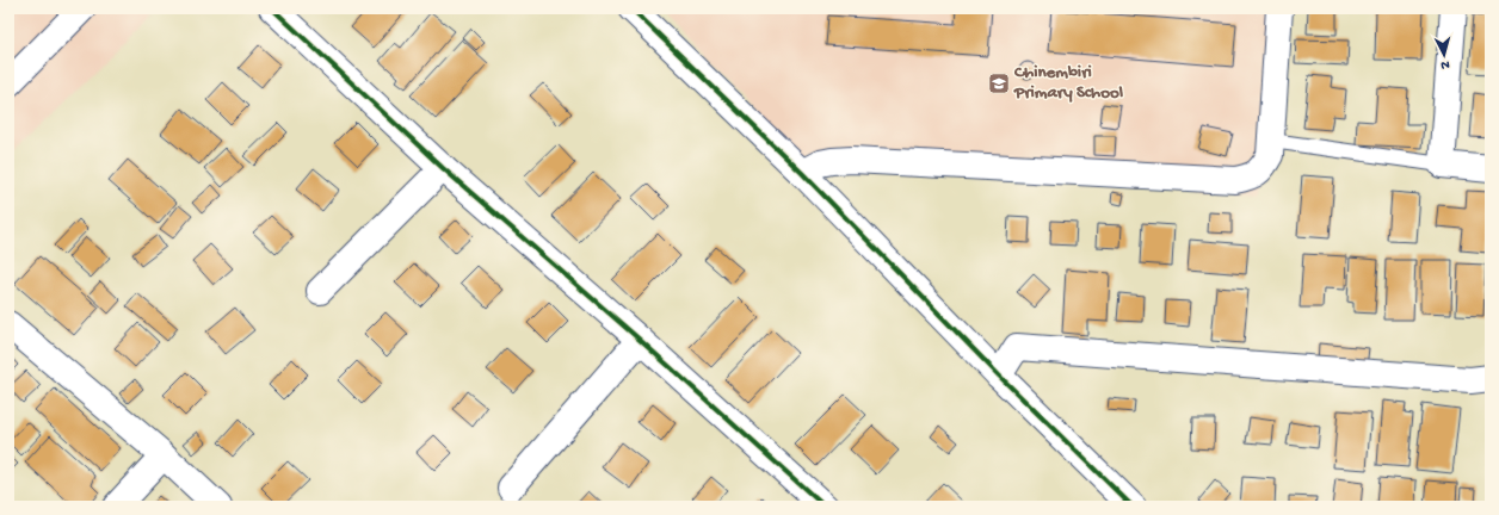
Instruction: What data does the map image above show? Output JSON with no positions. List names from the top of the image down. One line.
{"places":{"school or university":["Chinembiri Primary School"]},"north":"bottom"}
